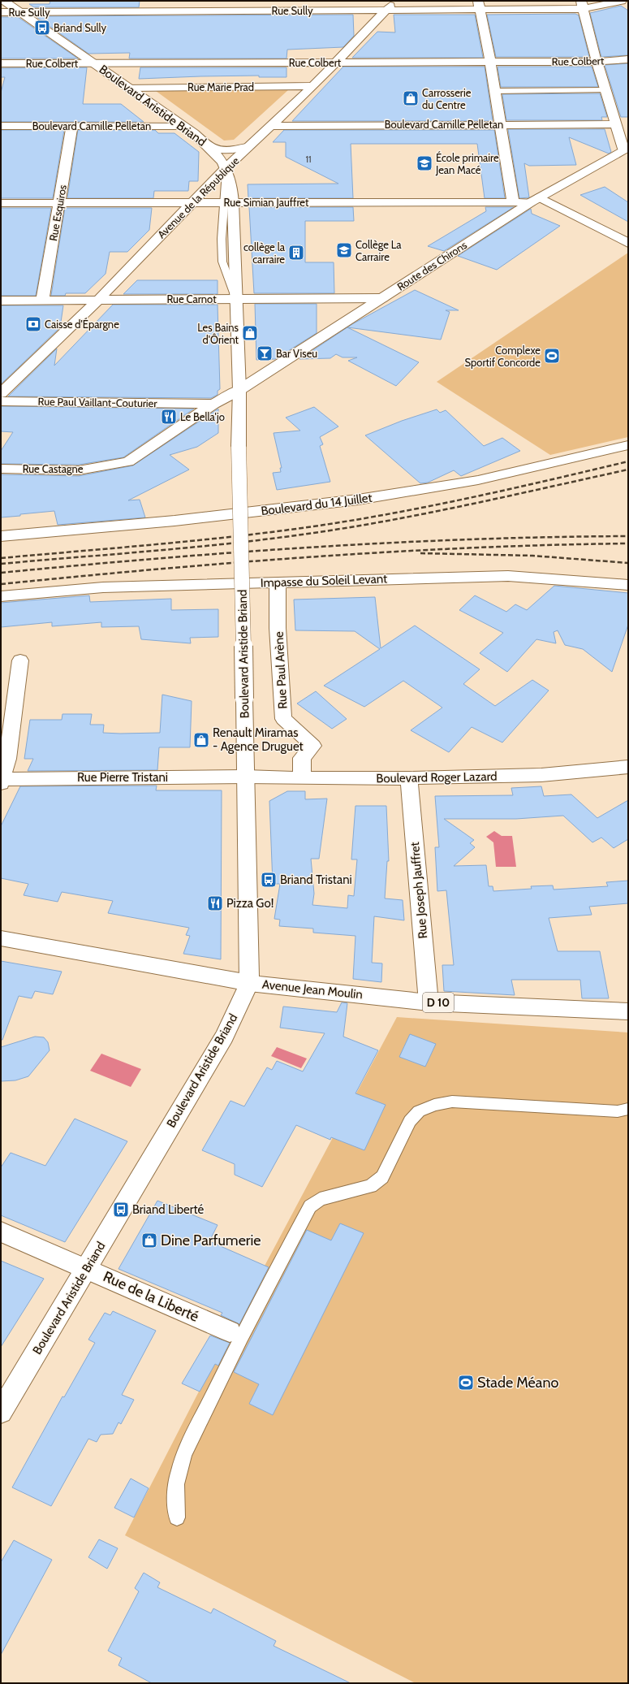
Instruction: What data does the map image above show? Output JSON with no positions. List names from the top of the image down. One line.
{"streets":{"street":["Rue Sully","Rue Colbert","Rue Marie Prad","Boulevard Aristide Briand","Boulevard Camille Pelletan","Avenue de la République","Rue Simian Jauffret","Rue Esquiros","Route des Chirons","Rue Carnot","Rue Paul Vaillant-Couturier","Rue Castagne","Boulevard du 14 Juillet","Impasse du Soleil Levant","Rue Paul Arène","Rue Pierre Tristani","Boulevard Roger Lazard","Rue Joseph Jauffret","Avenue Jean Moulin","D 10","Rue de la Liberté"]},"crossings":[["Rue Sully","Boulevard Aristide Briand"],["Rue Sully","Avenue de la République"],["Rue Colbert","Boulevard Aristide Briand"],["Rue Colbert","Avenue de la République"],["Rue Marie Prad","Boulevard Aristide Briand"],["Rue Marie Prad","Avenue de la République"],["Boulevard Aristide Briand","Boulevard Camille Pelletan"],["Boulevard Aristide Briand","Avenue de la République"],["Boulevard Aristide Briand","Rue Simian Jauffret"],["Boulevard Aristide Briand","Route des Chirons"],["Boulevard Aristide Briand","Rue Carnot"],["Boulevard Aristide Briand","Rue Castagne"],["Boulevard Aristide Briand","Rue Pierre Tristani"],["Boulevard Aristide Briand","Boulevard Roger Lazard"],["Boulevard Aristide Briand","Avenue Jean Moulin"],["Boulevard Aristide Briand","Rue de la Liberté"],["Boulevard Camille Pelletan","Avenue de la République"],["Boulevard Camille Pelletan","Rue Esquiros"],["Avenue de la République","Rue Simian Jauffret"],["Avenue de la République","Rue Carnot"],["Rue Simian Jauffret","Rue Esquiros"],["Rue Simian Jauffret","Route des Chirons"],["Rue Esquiros","Rue Carnot"],["Route des Chirons","Rue Carnot"],["Route des Chirons","Rue Castagne"],["Rue Paul Vaillant-Couturier","Rue Castagne"],["Impasse du Soleil Levant","Rue Paul Arène"],["Rue Paul Arène","Boulevard Roger Lazard"],["Rue Pierre Tristani","Boulevard Roger Lazard"],["Boulevard Roger Lazard","Rue Joseph Jauffret"],["Rue Joseph Jauffret","Avenue Jean Moulin"]],"places":{"bus stop":["Briand Sully","Briand Tristani","Briand Liberté"],"shop":["Carrosserie du Centre","Les Bains d'Ôrient","Renault Miramas - Agence Druguet","Dine Parfumerie"],"school or university":["École primaire Jean Macé","Collège La Carraire"],"building":["collège la carraire"],"bank":["Caisse d'Épargne"],"bar":["Bar Viseu"],"sports":["Complexe Sportif Concorde","Stade Méano"],"restaurant":["Le Bella'jo","Pizza Go!"]},"house_numbers":["11"]}
